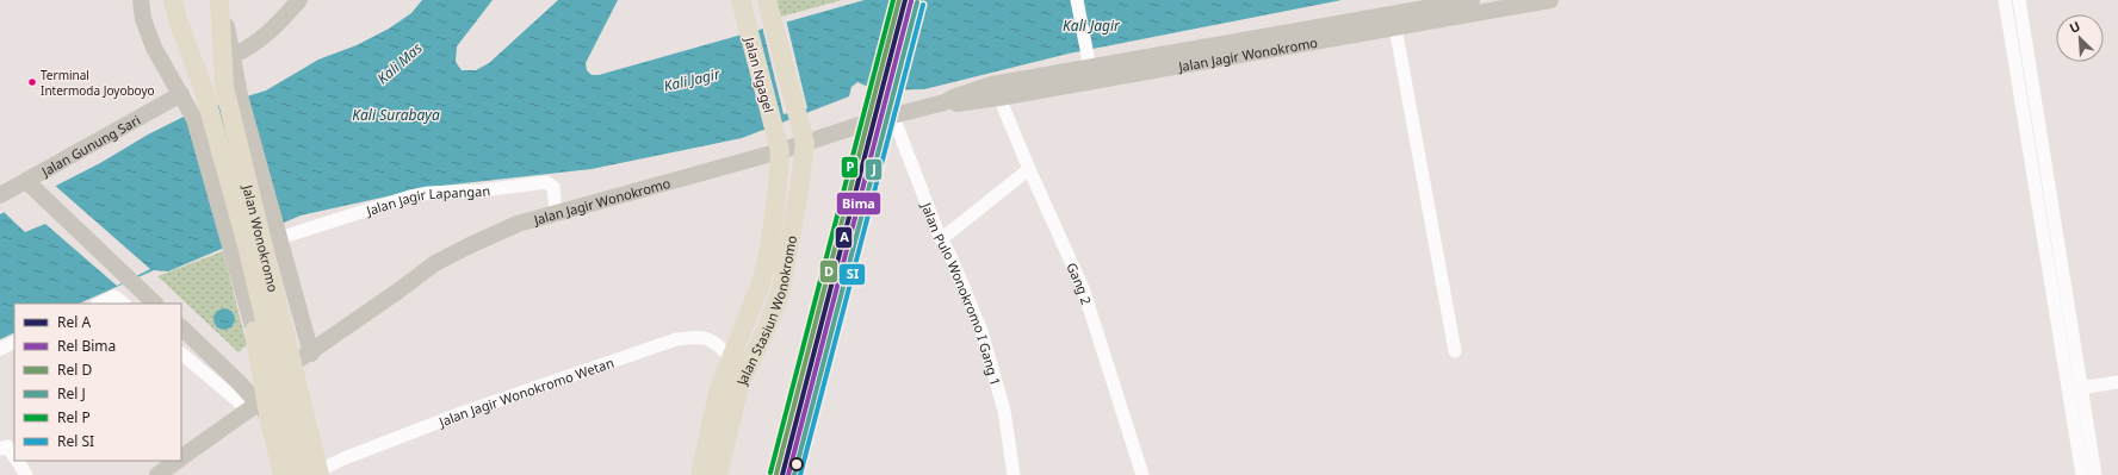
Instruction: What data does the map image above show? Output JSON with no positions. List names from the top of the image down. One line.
{"streets":{"highway":["Jalan Ngagel","Jalan Wonokromo","Jalan Stasiun Wonokromo"],"main road":["Jalan Jagir Wonokromo","Jalan Gunung Sari"],"street":["Jalan Jagir Lapangan","Gang 2","Jalan Pulo Wonokromo I Gang 1","Jalan Jagir Wonokromo Wetan"]},"crossings":[["Jalan Jagir Wonokromo","Jalan Ngagel"],["Jalan Jagir Wonokromo","Jalan Jagir Lapangan"],["Jalan Jagir Wonokromo","Jalan Wonokromo"],["Jalan Jagir Wonokromo","Gang 2"],["Jalan Jagir Wonokromo","Jalan Pulo Wonokromo I Gang 1"],["Jalan Jagir Wonokromo","Jalan Stasiun Wonokromo"],["Jalan Ngagel","Jalan Stasiun Wonokromo"],["Jalan Gunung Sari","Jalan Wonokromo"],["Jalan Jagir Lapangan","Jalan Wonokromo"],["Jalan Wonokromo","Jalan Jagir Wonokromo Wetan"],["Jalan Stasiun Wonokromo","Jalan Jagir Wonokromo Wetan"]],"water":["Kali Jagir","Kali Mas","Kali Surabaya"],"places":["Terminal Intermoda Joyoboyo"],"lines":["rail line A","rail line D","rail line P","rail line Bima","rail line J","rail line SI"],"legend":["Rel A","Rel Bima","Rel D","Rel J","Rel P","Rel SI"],"north":"top left"}
